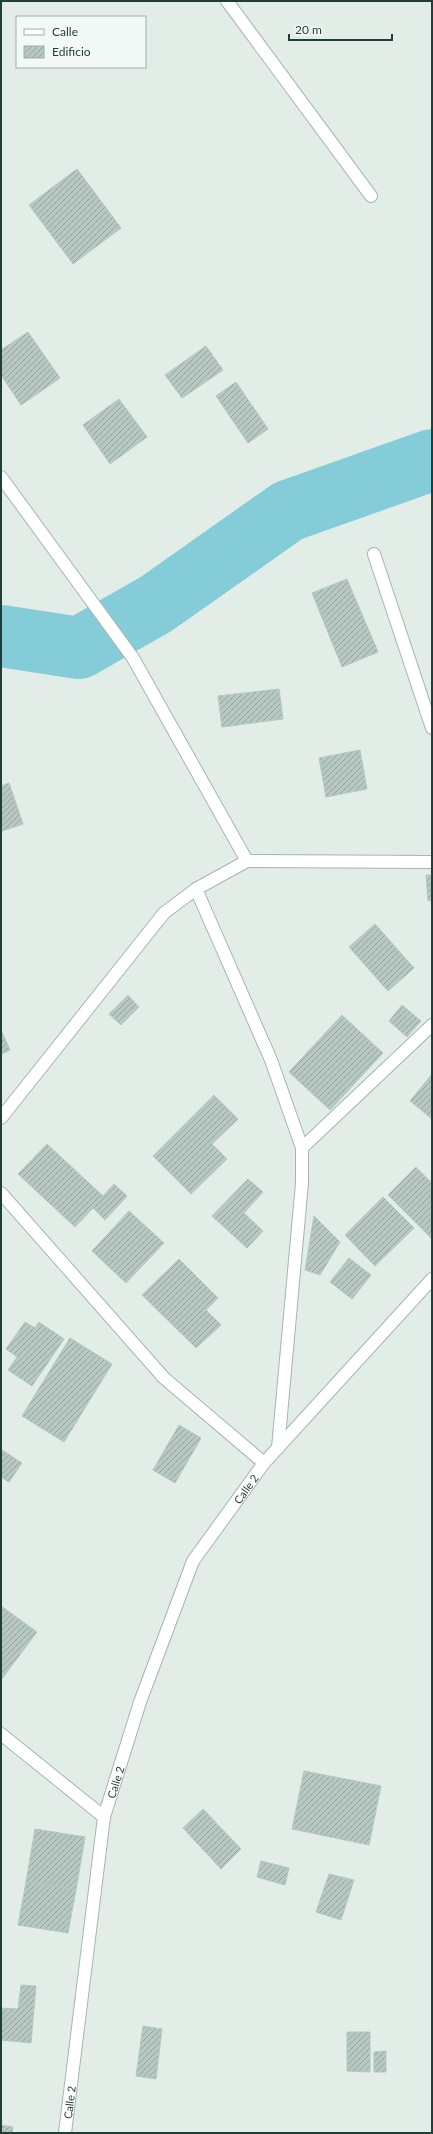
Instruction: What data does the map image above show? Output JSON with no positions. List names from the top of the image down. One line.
{"streets":{"street":["Calle 2"]},"legend":["Calle","Edificio"],"scale_bar":"20 m"}
